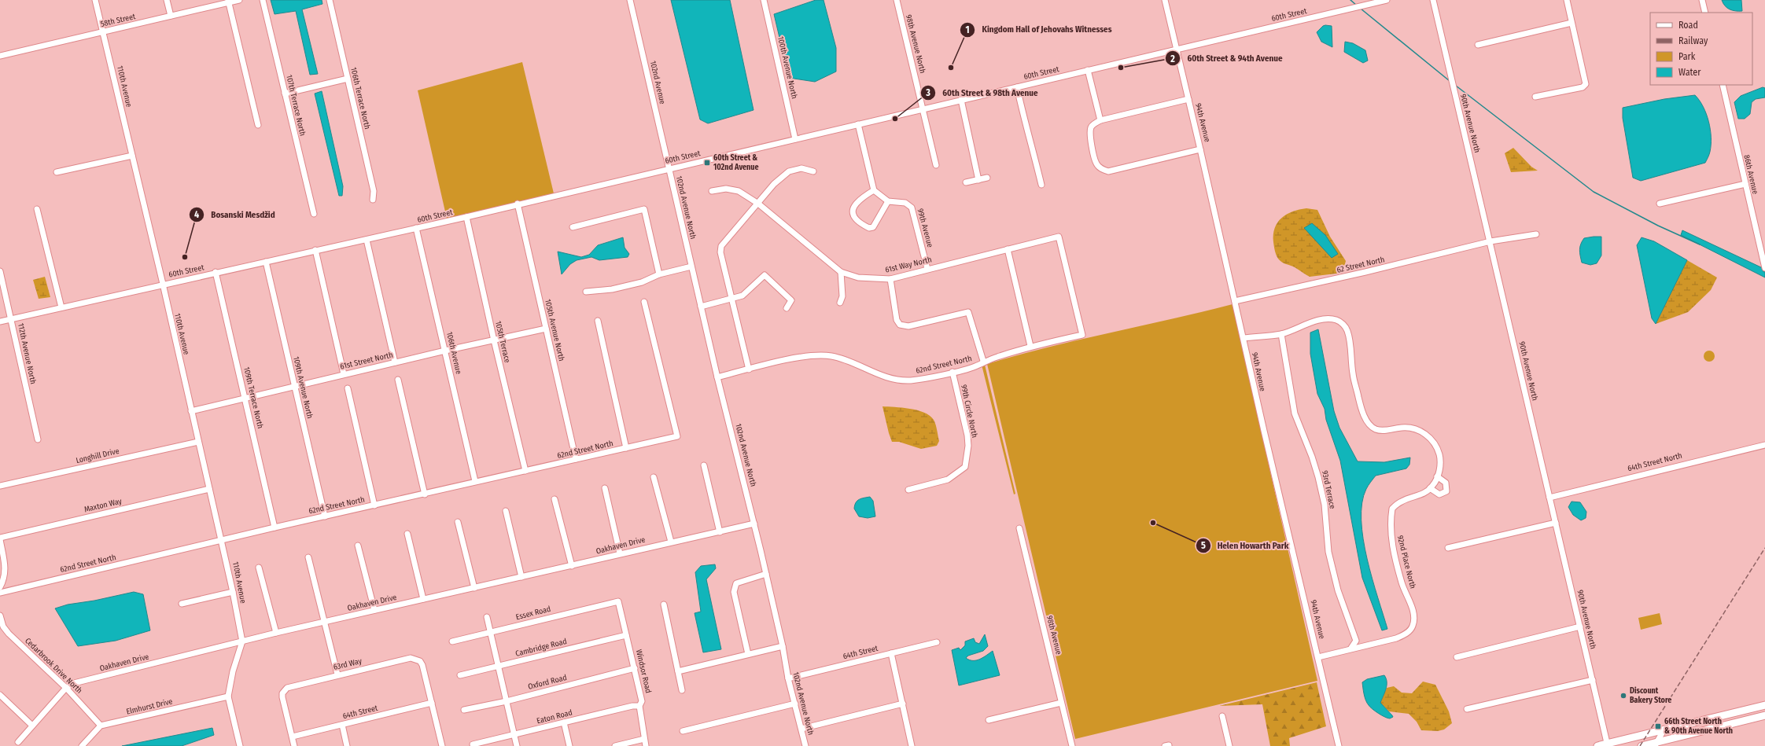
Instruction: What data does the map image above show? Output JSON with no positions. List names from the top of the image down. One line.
{"streets":{"street":["60th Street","58th Street","98th Avenue North","100th Avenue North","102nd Avenue","110th Avenue","106th Terrace North","107th Terrace North","94th Avenue","90th Avenue North","86th Avenue","102nd Avenue North","99th Avenue","61st Way North","62 Street North","105th Avenue North","105th Terrace","106th Avenue","112th Avenue North","61st Street North","62nd Street North","109th Avenue North","109th Terrace North","99th Circle North","Longhill Drive","64th Street North","93rd Terrace","Maxton Way","Oakhaven Drive","92nd Place North","Essex Road","98th Avenue","Cambridge Road","64th Street","63rd Way","Cedarbrook Drive North","Windsor Road","Oxford Road","Elmhurst Drive","Eaton Road"]},"crossings":[["60th Street","98th Avenue North"],["60th Street","100th Avenue North"],["60th Street","102nd Avenue"],["60th Street","110th Avenue"],["60th Street","94th Avenue"],["60th Street","102nd Avenue North"],["60th Street","105th Avenue North"],["60th Street","105th Terrace"],["60th Street","106th Avenue"],["60th Street","112th Avenue North"],["60th Street","109th Avenue North"],["60th Street","109th Terrace North"],["58th Street","110th Avenue"],["102nd Avenue","102nd Avenue North"],["110th Avenue","61st Street North"],["110th Avenue","62nd Street North"],["110th Avenue","Longhill Drive"],["110th Avenue","Maxton Way"],["110th Avenue","Oakhaven Drive"],["94th Avenue","62 Street North"],["94th Avenue","92nd Place North"],["90th Avenue North","62 Street North"],["90th Avenue North","64th Street North"],["102nd Avenue North","62nd Street North"],["102nd Avenue North","Oakhaven Drive"],["102nd Avenue North","64th Street"],["99th Avenue","61st Way North"],["61st Way North","62nd Street North"],["105th Avenue North","61st Street North"],["105th Avenue North","62nd Street North"],["105th Terrace","61st Street North"],["105th Terrace","62nd Street North"],["106th Avenue","61st Street North"],["106th Avenue","62nd Street North"],["61st Street North","109th Avenue North"],["61st Street North","109th Terrace North"],["62nd Street North","109th Avenue North"],["62nd Street North","109th Terrace North"],["62nd Street North","99th Circle North"],["93rd Terrace","92nd Place North"],["Oakhaven Drive","Cedarbrook Drive North"],["Essex Road","Windsor Road"],["Cambridge Road","Windsor Road"],["64th Street","63rd Way"],["Cedarbrook Drive North","Elmhurst Drive"],["Windsor Road","Oxford Road"],["Windsor Road","Eaton Road"]],"places":{"other":["Kingdom Hall of Jehovahs Witnesses","60th Street & 94th Avenue","60th Street & 98th Avenue","Bosanski Mesdžid","Helen Howarth Park","Discount Bakery Store"],"transit":["60th Street & 102nd Avenue","66th Street North & 90th Avenue North"]},"legend":["Road","Railway","Park","Water"]}
